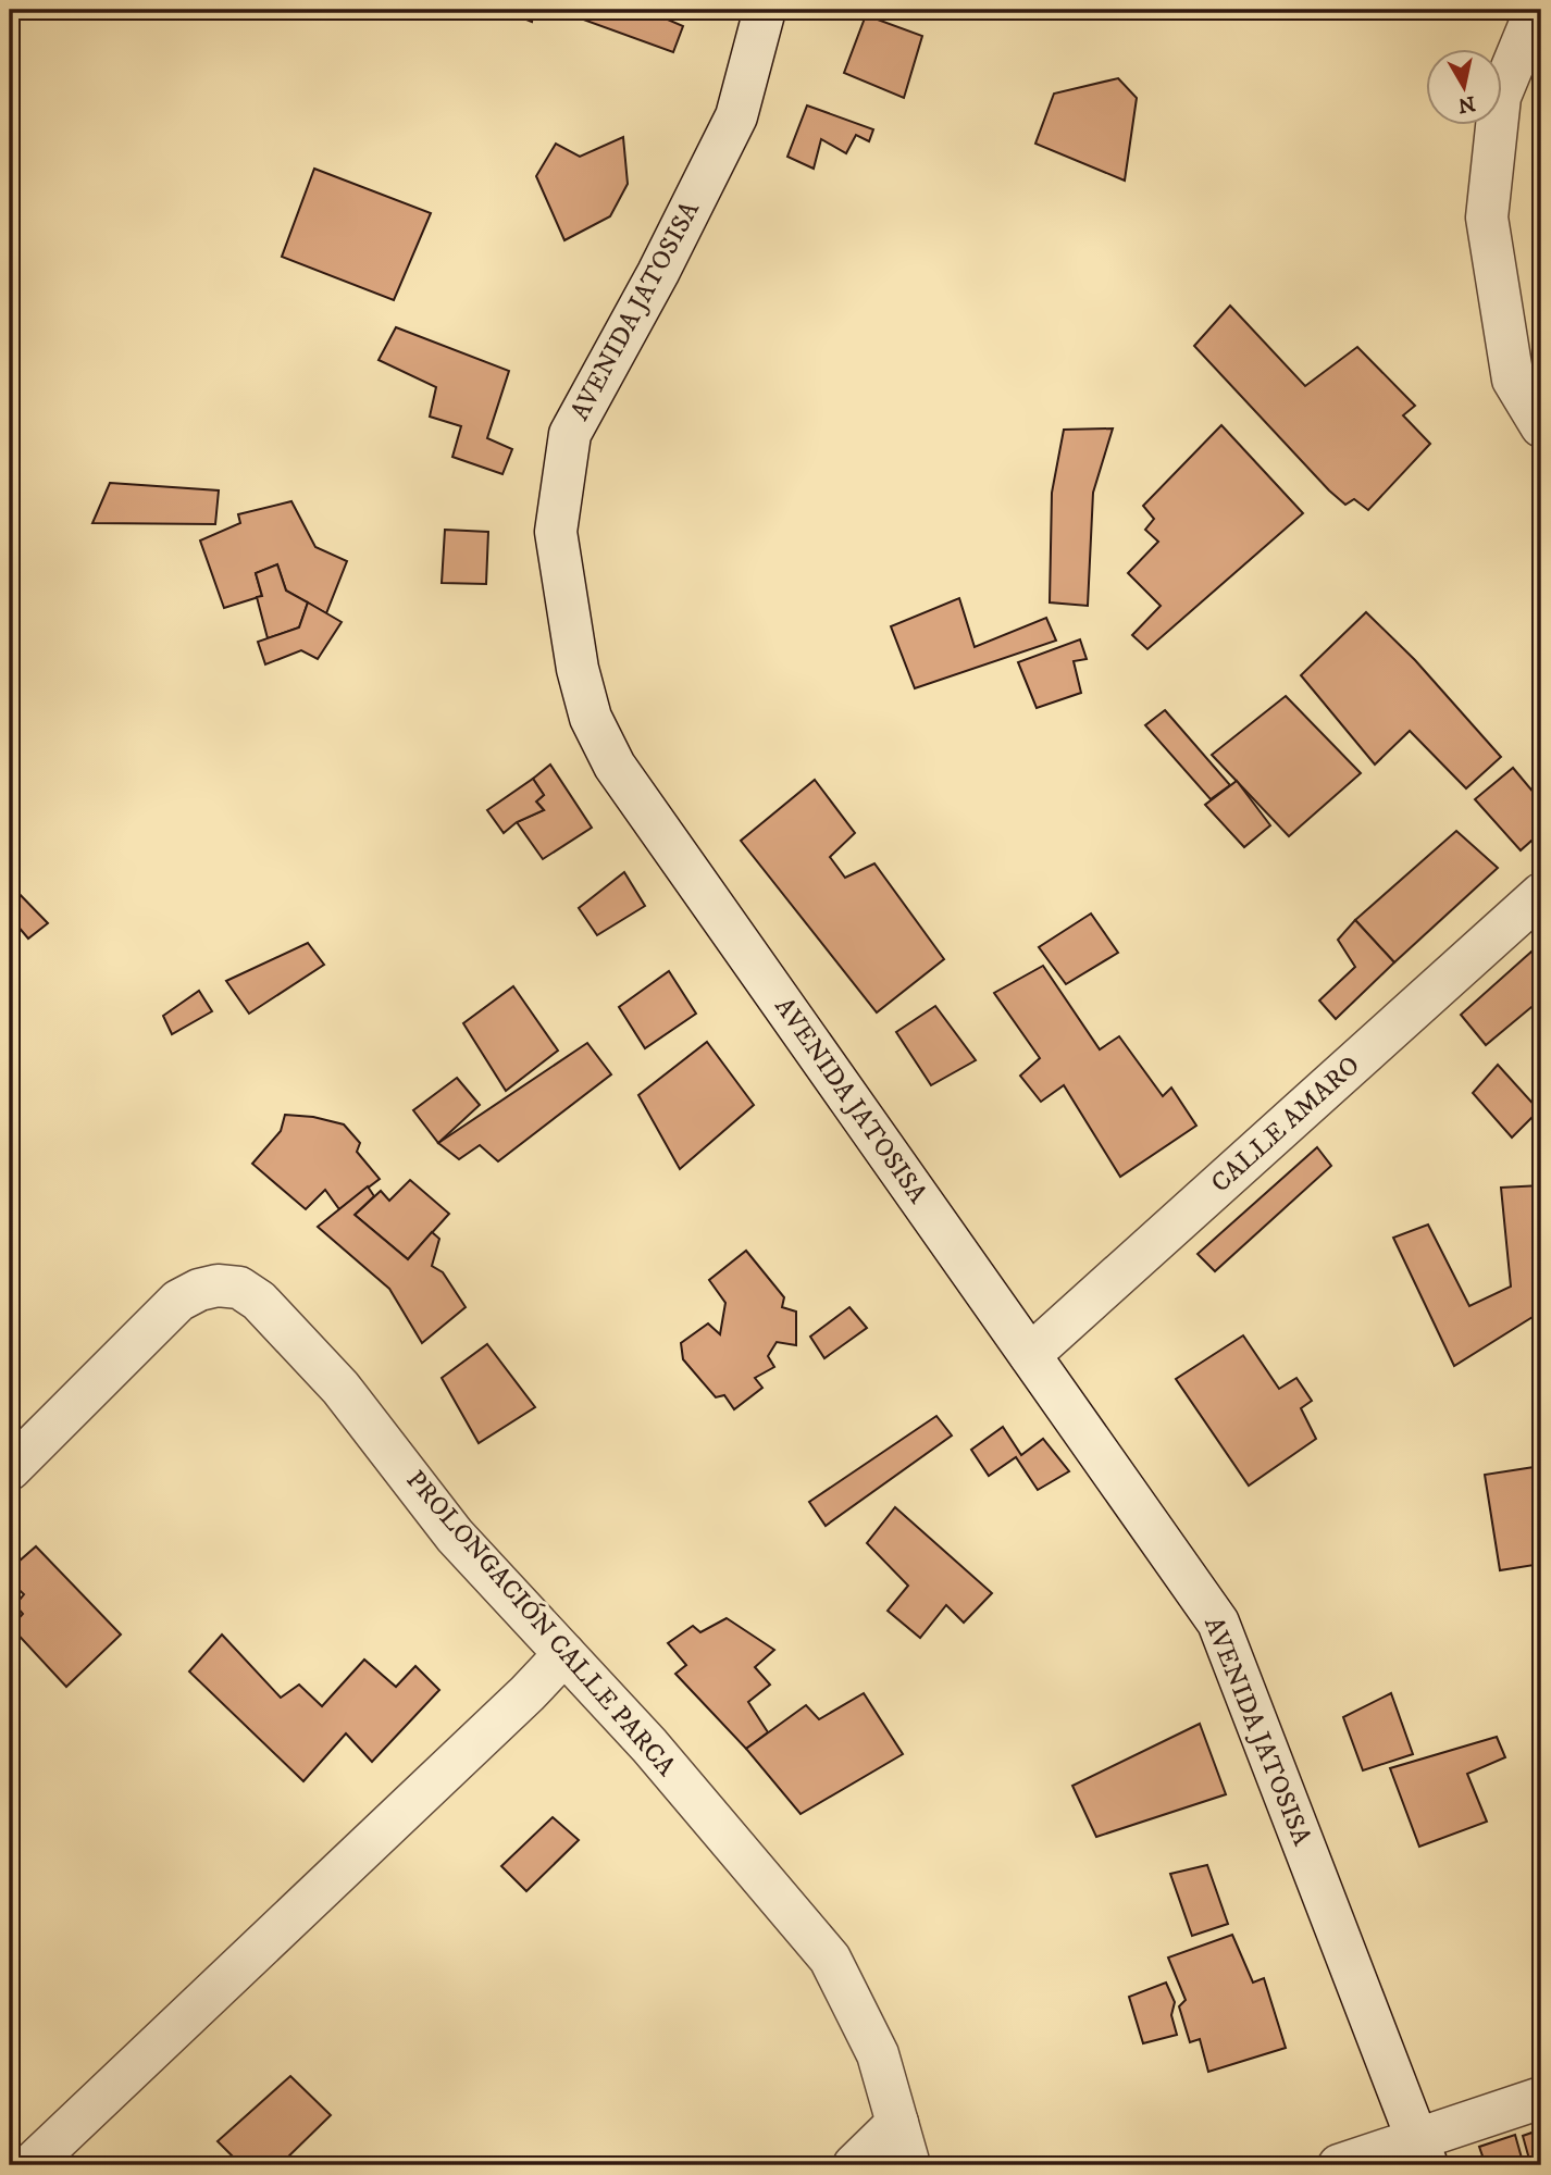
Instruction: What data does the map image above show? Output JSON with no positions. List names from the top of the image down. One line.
{"streets":{"street":["AVENIDA JATOSISA","CALLE AMARO","PROLONGACIÓN CALLE PARCA"]},"crossings":[["AVENIDA JATOSISA","CALLE AMARO"]],"north":"bottom"}
